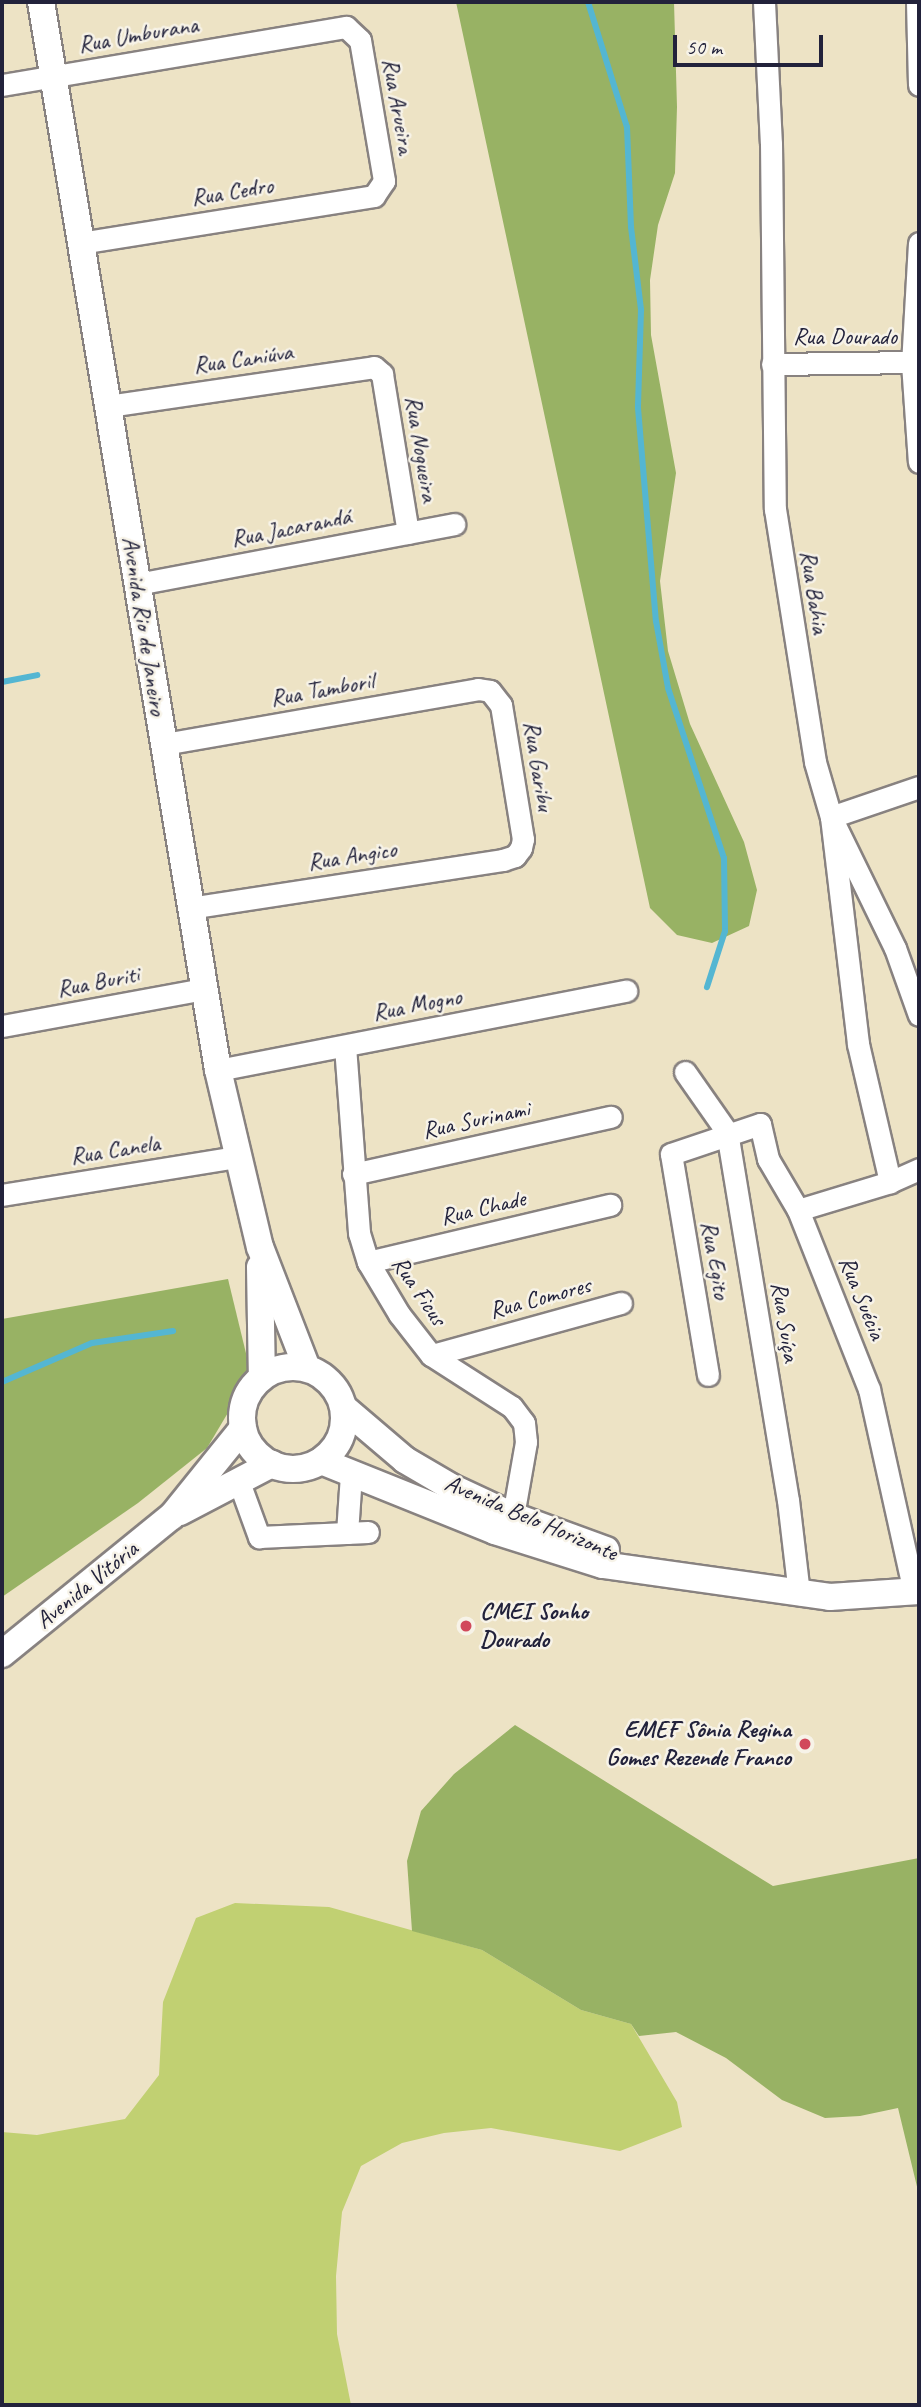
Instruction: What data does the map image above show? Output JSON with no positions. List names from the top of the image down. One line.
{"streets":{"street":["Rua Umburana","Rua Arueira","Rua Cedro","Rua Dourado","Rua Caniúva","Rua Nogueira","Rua Jacarandá","Rua Bahia","Avenida Rio de Janeiro","Rua Tamboril","Rua Garibu","Rua Angico","Rua Buriti","Rua Mogno","Rua Surinami","Rua Canela","Rua Chade","Rua Egito","Rua Ficus","Rua Comores","Rua Suécia","Rua Suíça","Avenida Belo Horizonte","Avenida Vitória"]},"crossings":[["Rua Umburana","Rua Arueira"],["Rua Umburana","Avenida Rio de Janeiro"],["Rua Arueira","Rua Cedro"],["Rua Cedro","Avenida Rio de Janeiro"],["Rua Dourado","Rua Bahia"],["Rua Caniúva","Rua Nogueira"],["Rua Caniúva","Avenida Rio de Janeiro"],["Rua Nogueira","Rua Jacarandá"],["Rua Jacarandá","Avenida Rio de Janeiro"],["Avenida Rio de Janeiro","Rua Tamboril"],["Avenida Rio de Janeiro","Rua Angico"],["Avenida Rio de Janeiro","Rua Buriti"],["Avenida Rio de Janeiro","Rua Mogno"],["Avenida Rio de Janeiro","Rua Canela"],["Avenida Rio de Janeiro","Avenida Belo Horizonte"],["Avenida Rio de Janeiro","Avenida Vitória"],["Rua Tamboril","Rua Garibu"],["Rua Garibu","Rua Angico"],["Rua Mogno","Rua Ficus"],["Rua Surinami","Rua Ficus"],["Rua Chade","Rua Ficus"],["Rua Egito","Rua Suécia"],["Rua Ficus","Rua Comores"],["Rua Ficus","Avenida Belo Horizonte"],["Rua Suécia","Rua Suíça"],["Rua Suécia","Avenida Belo Horizonte"],["Rua Suíça","Avenida Belo Horizonte"],["Avenida Belo Horizonte","Avenida Vitória"]],"places":["CMEI Sonho Dourado","EMEF Sônia Regina Gomes Rezende Franco"],"scale_bar":"50 m"}
